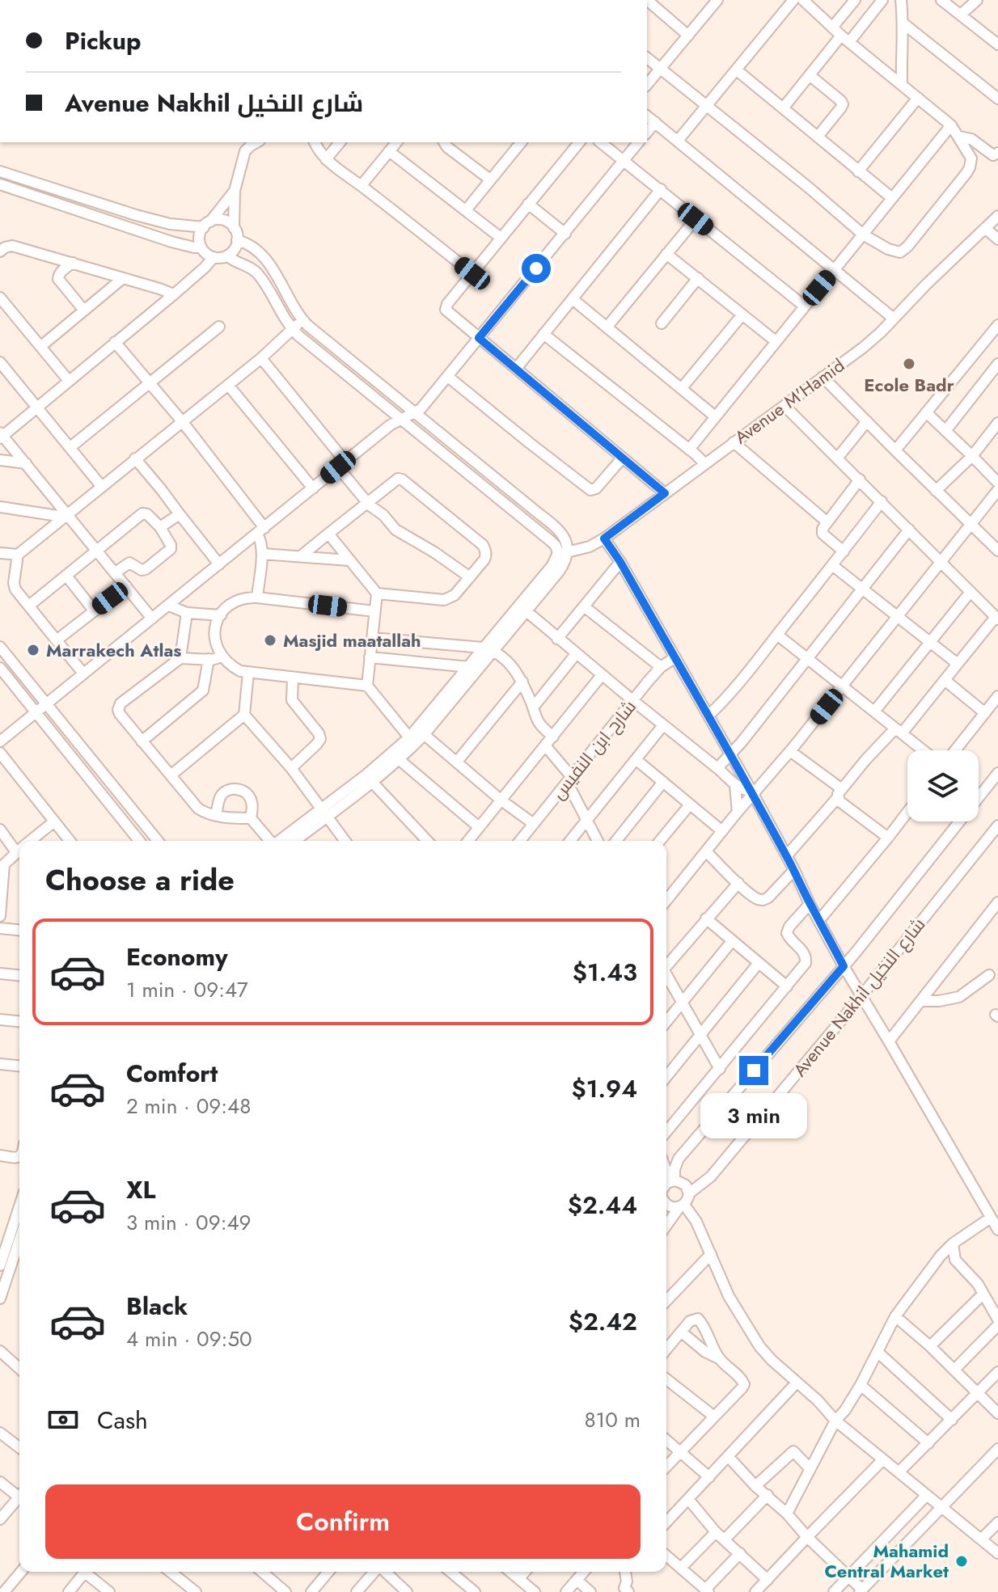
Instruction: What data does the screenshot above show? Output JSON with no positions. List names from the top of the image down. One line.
{"streets":{"street":["Avenue M'Hamid","شارح ابن النفيس","Avenue Nakhil شارع النخيل"]},"places":["Ecole Badr","Masjid maatallah","Marrakech Atlas","Mahamid Central Market"],"page":{"banner":["Pickup","Avenue Nakhil شارع النخيل"],"heading":"Choose a ride","list":[{"name":"Economy","note":"1 min · 09:47","value":"$1.43"},{"name":"Comfort","note":"2 min · 09:48","value":"$1.94"},{"name":"XL","note":"3 min · 09:49","value":"$2.44"},{"name":"Black","note":"4 min · 09:50","value":"$2.42"}],"bubble":"3 min","pay":["Cash","810 m"],"buttons":"Confirm"}}
